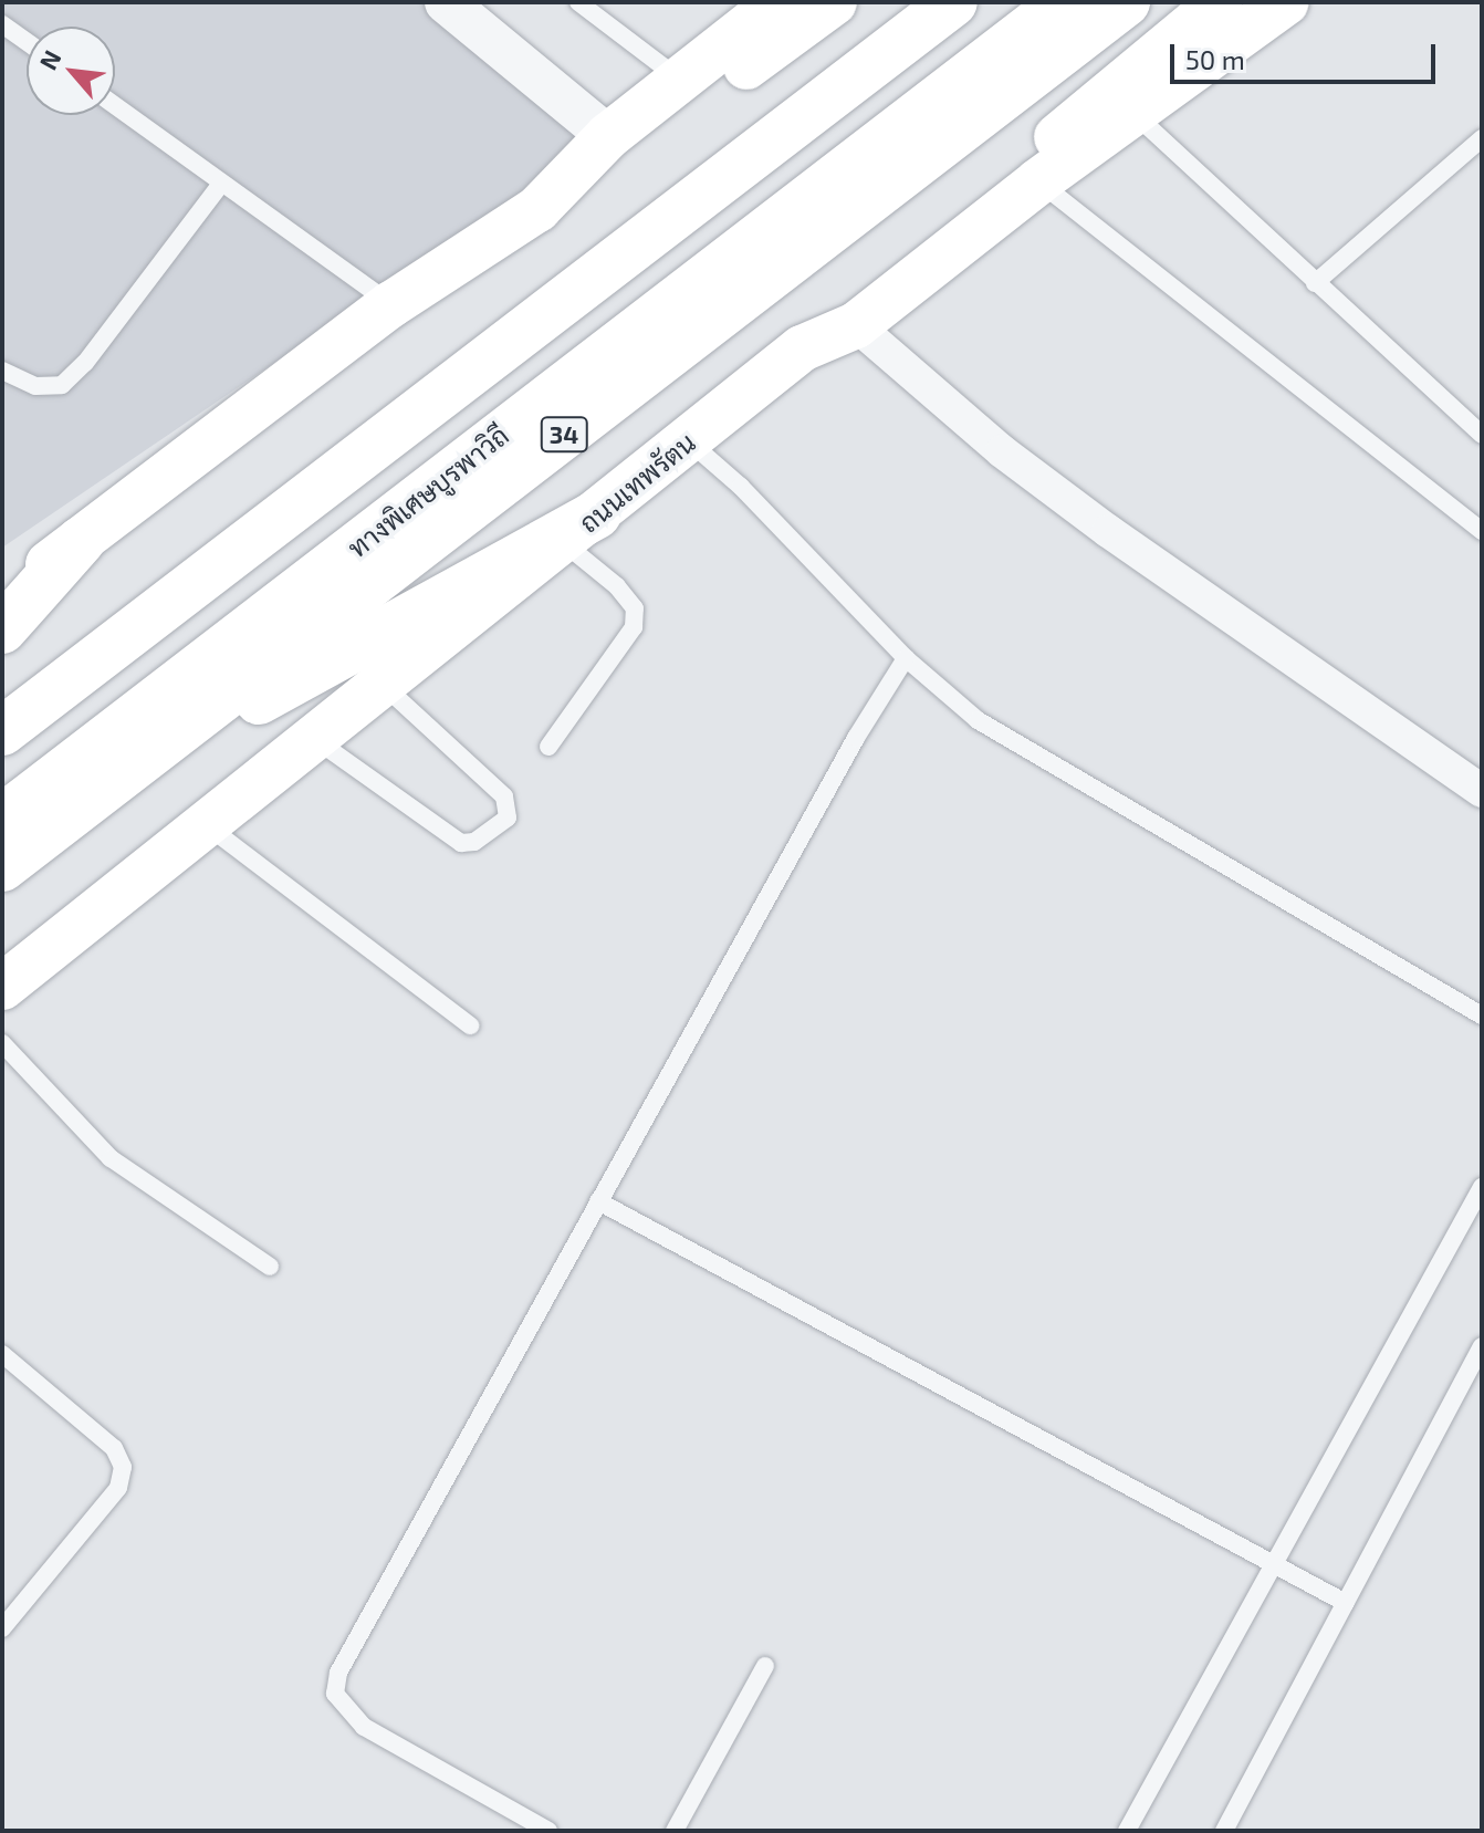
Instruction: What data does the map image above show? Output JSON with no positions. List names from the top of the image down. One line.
{"streets":{"highway":["34","ทางพิเศษบูรพาวิถี"],"main road":["ถนนเทพรัตน"]},"scale_bar":"50 m","north":"top left"}
